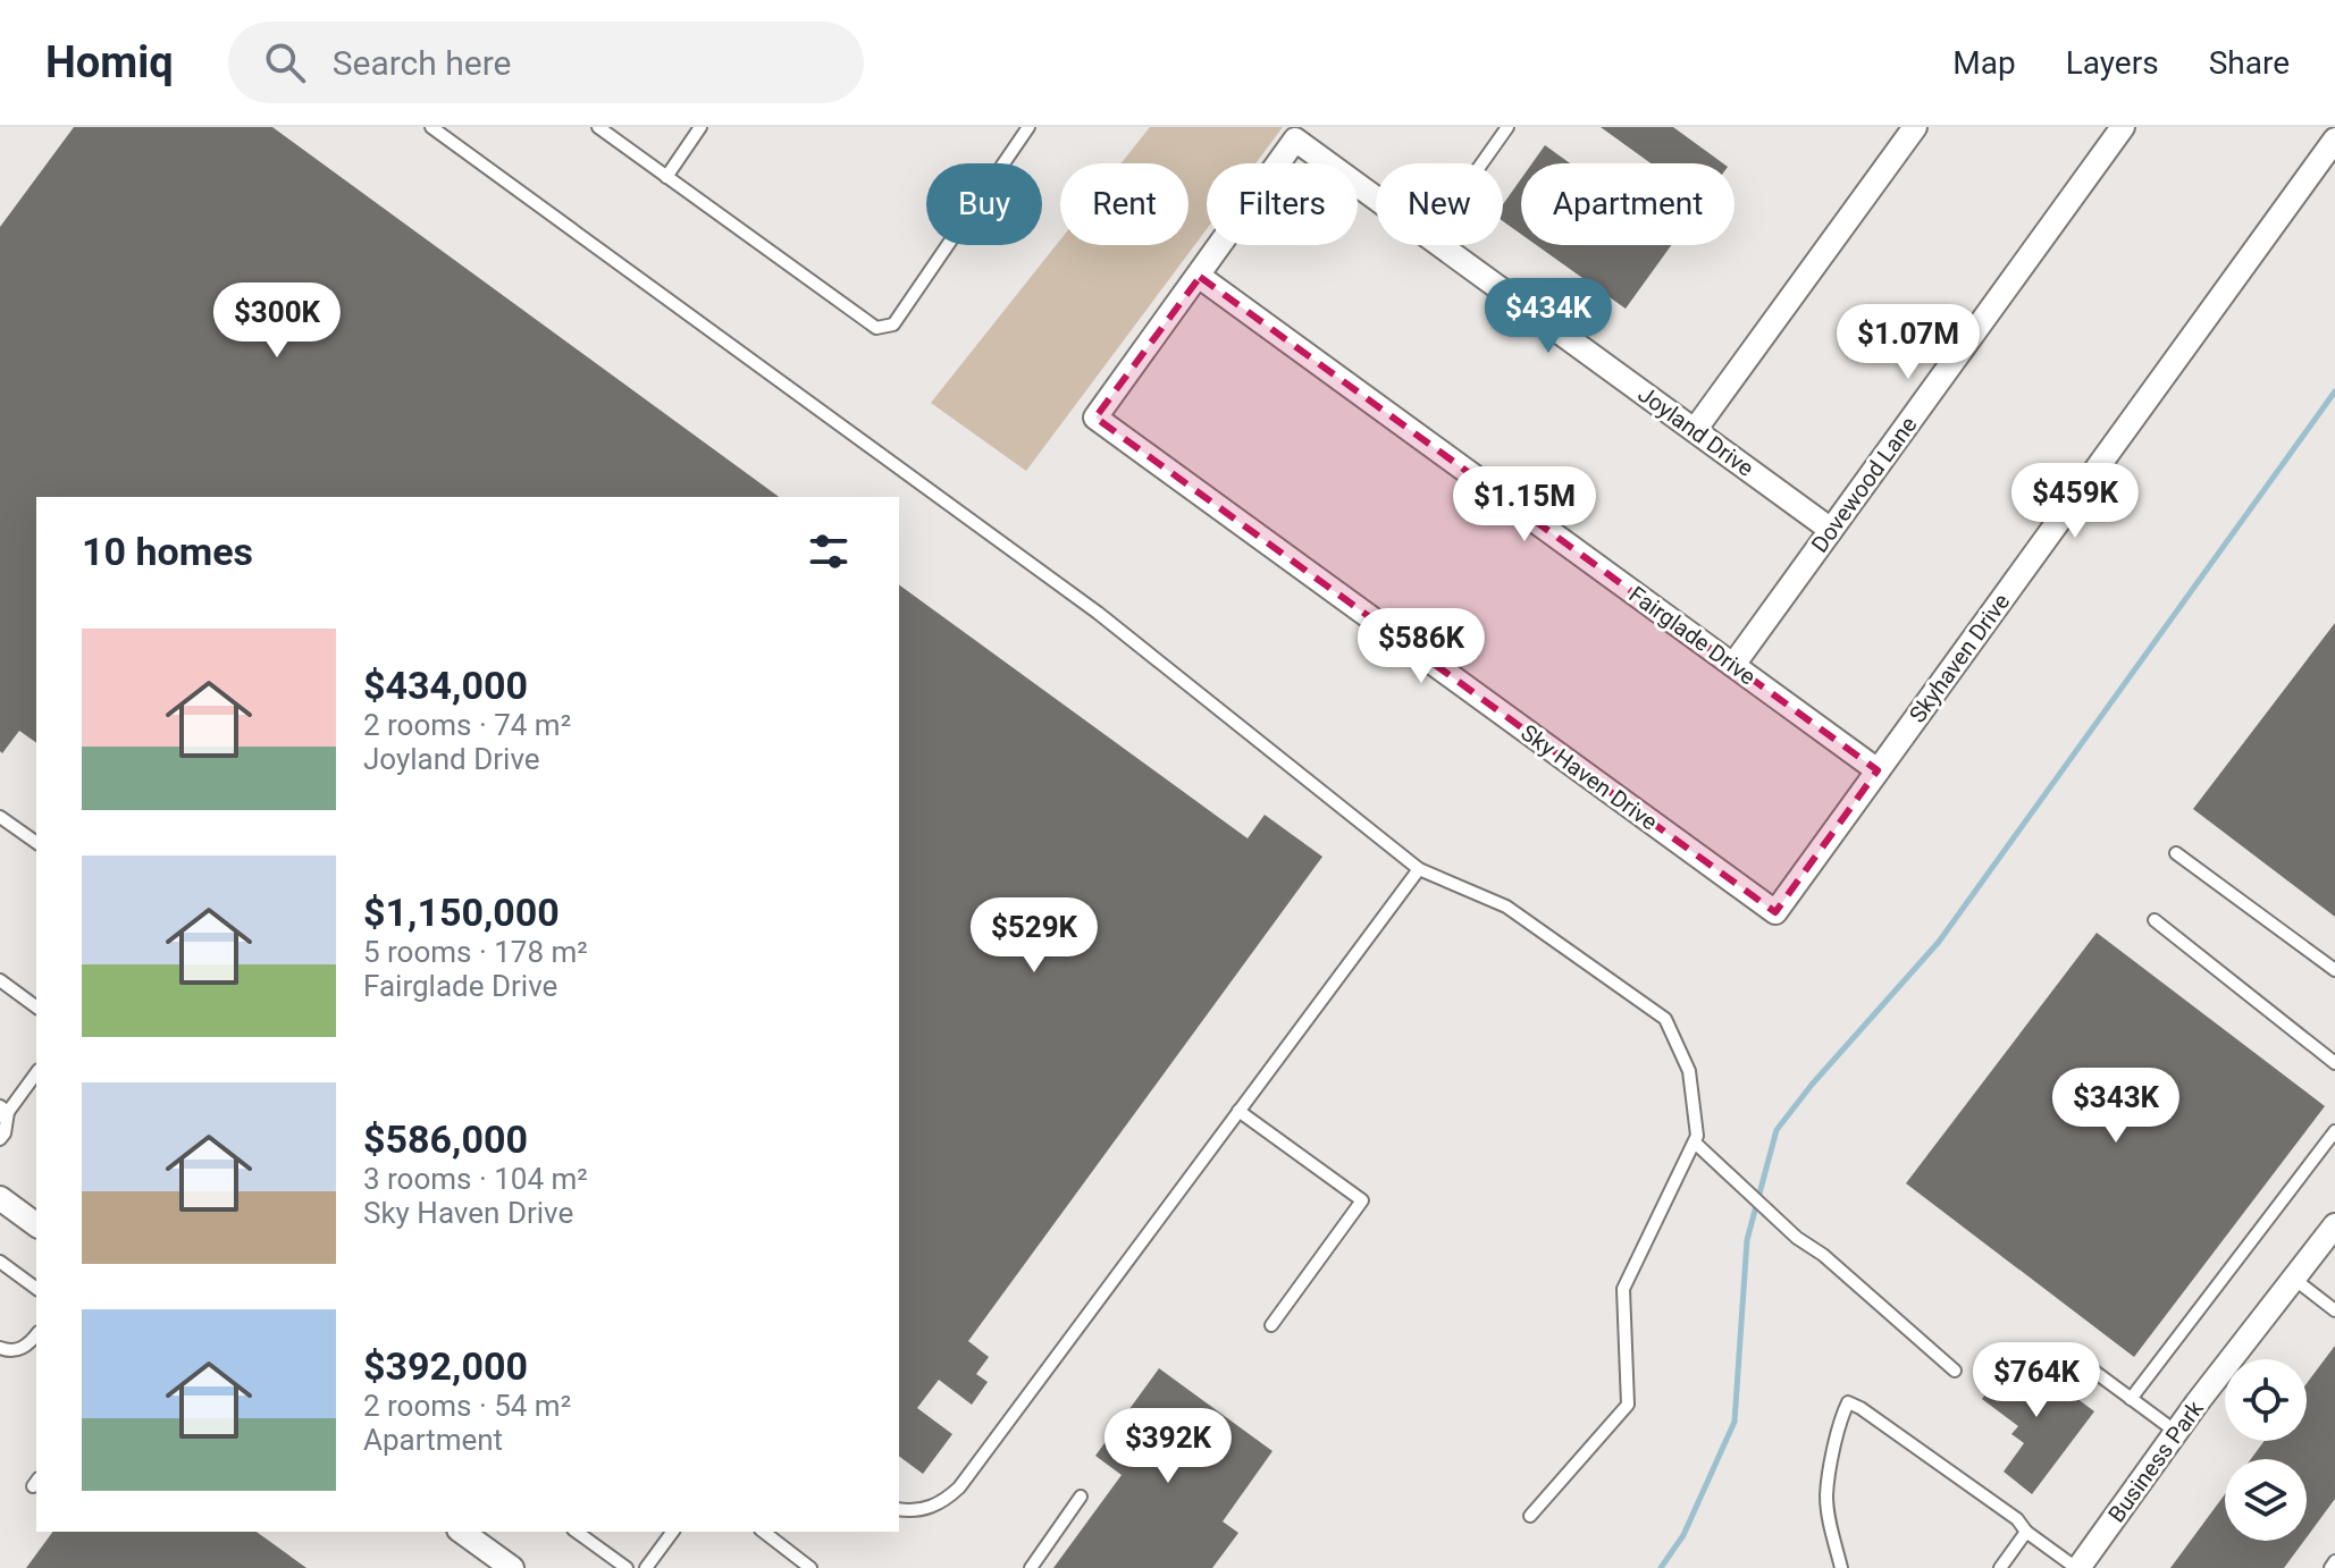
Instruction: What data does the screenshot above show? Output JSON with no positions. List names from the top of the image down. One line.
{"streets":{"street":["Joyland Drive","Dovewood Lane","Fairglade Drive","Skyhaven Drive","Sky Haven Drive","Business Park"]},"crossings":[["Joyland Drive","Dovewood Lane"],["Joyland Drive","Fairglade Drive"],["Joyland Drive","Sky Haven Drive"],["Dovewood Lane","Fairglade Drive"],["Fairglade Drive","Skyhaven Drive"],["Fairglade Drive","Sky Haven Drive"],["Skyhaven Drive","Sky Haven Drive"]],"page":{"header":"Homiq","search":"Search here","nav":["Map","Layers","Share"],"chip":["Buy","Rent","Filters","New","Apartment"],"price":["$434K","$300K","$1.07M","$459K","$1.15M","$586K","$529K","$343K","$764K","$392K"],"heading":"10 homes","list":[{"name":"$434,000","note":"2 rooms · 74 m² · Joyland Drive"},{"name":"$1,150,000","note":"5 rooms · 178 m² · Fairglade Drive"},{"name":"$586,000","note":"3 rooms · 104 m² · Sky Haven Drive"},{"name":"$392,000","note":"2 rooms · 54 m² · Apartment"}]}}
